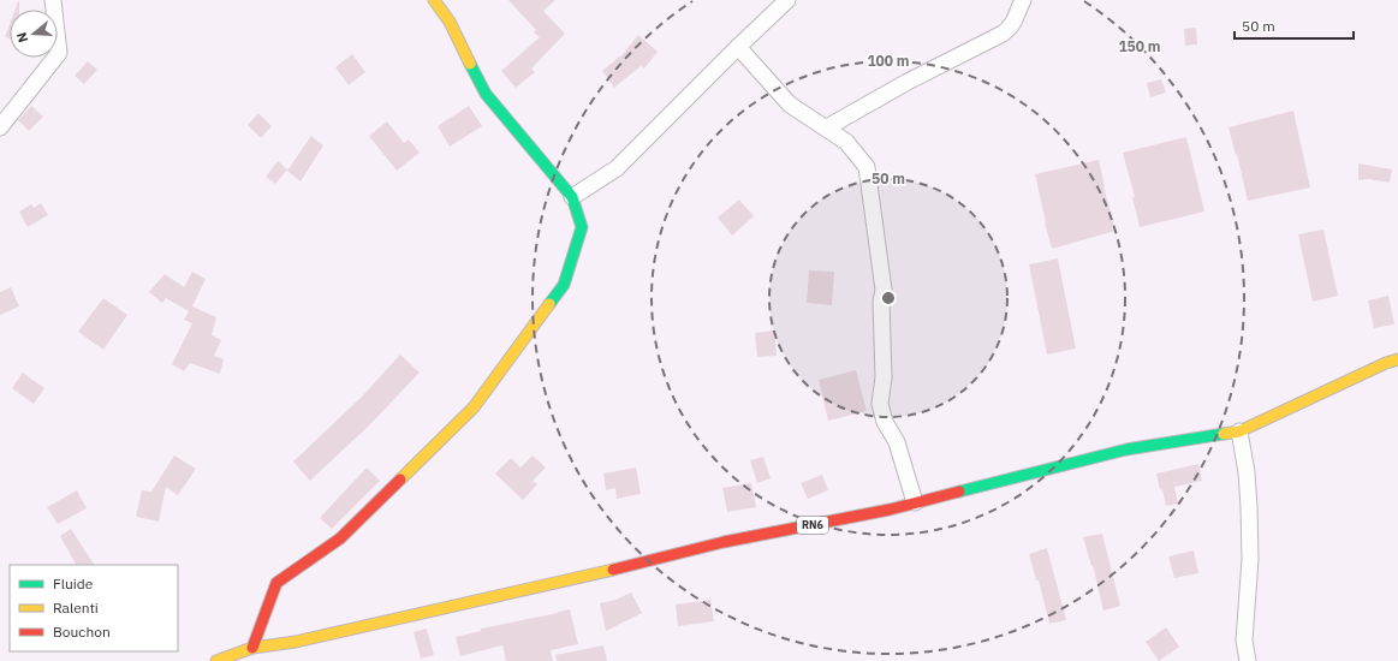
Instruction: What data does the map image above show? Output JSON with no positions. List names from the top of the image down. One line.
{"streets":{"main road":["RN6"]},"legend":["Fluide","Ralenti","Bouchon"],"scale_bar":"50 m","north":"left","rings":["150 m","100 m","50 m"]}
